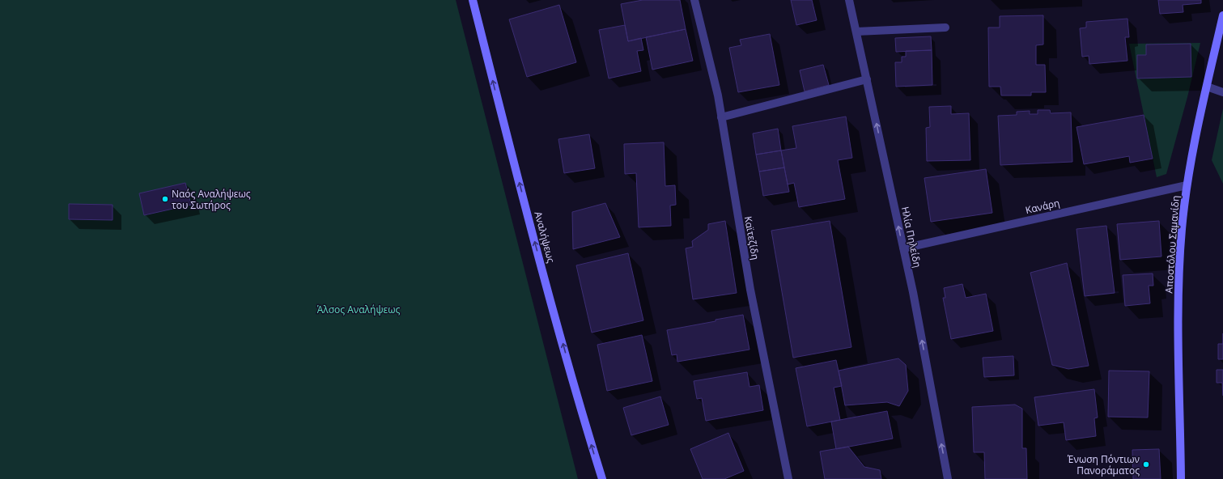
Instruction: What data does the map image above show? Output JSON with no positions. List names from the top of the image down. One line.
{"streets":{"street":["Κανάρη","Αναλήψεως","Ηλία Πηλείδη","Καϊτεζίδη","Αποστόλου Σαμανίδη"]},"crossings":[["Κανάρη","Ηλία Πηλείδη"],["Κανάρη","Αποστόλου Σαμανίδη"]],"one_way":["Αναλήψεως","Ηλία Πηλείδη"],"parks":["Άλσος Αναλήψεως"],"places":["Ναός Αναλήψεως του Σωτήρος","Ένωση Πόντιων Πανοράματος"]}
